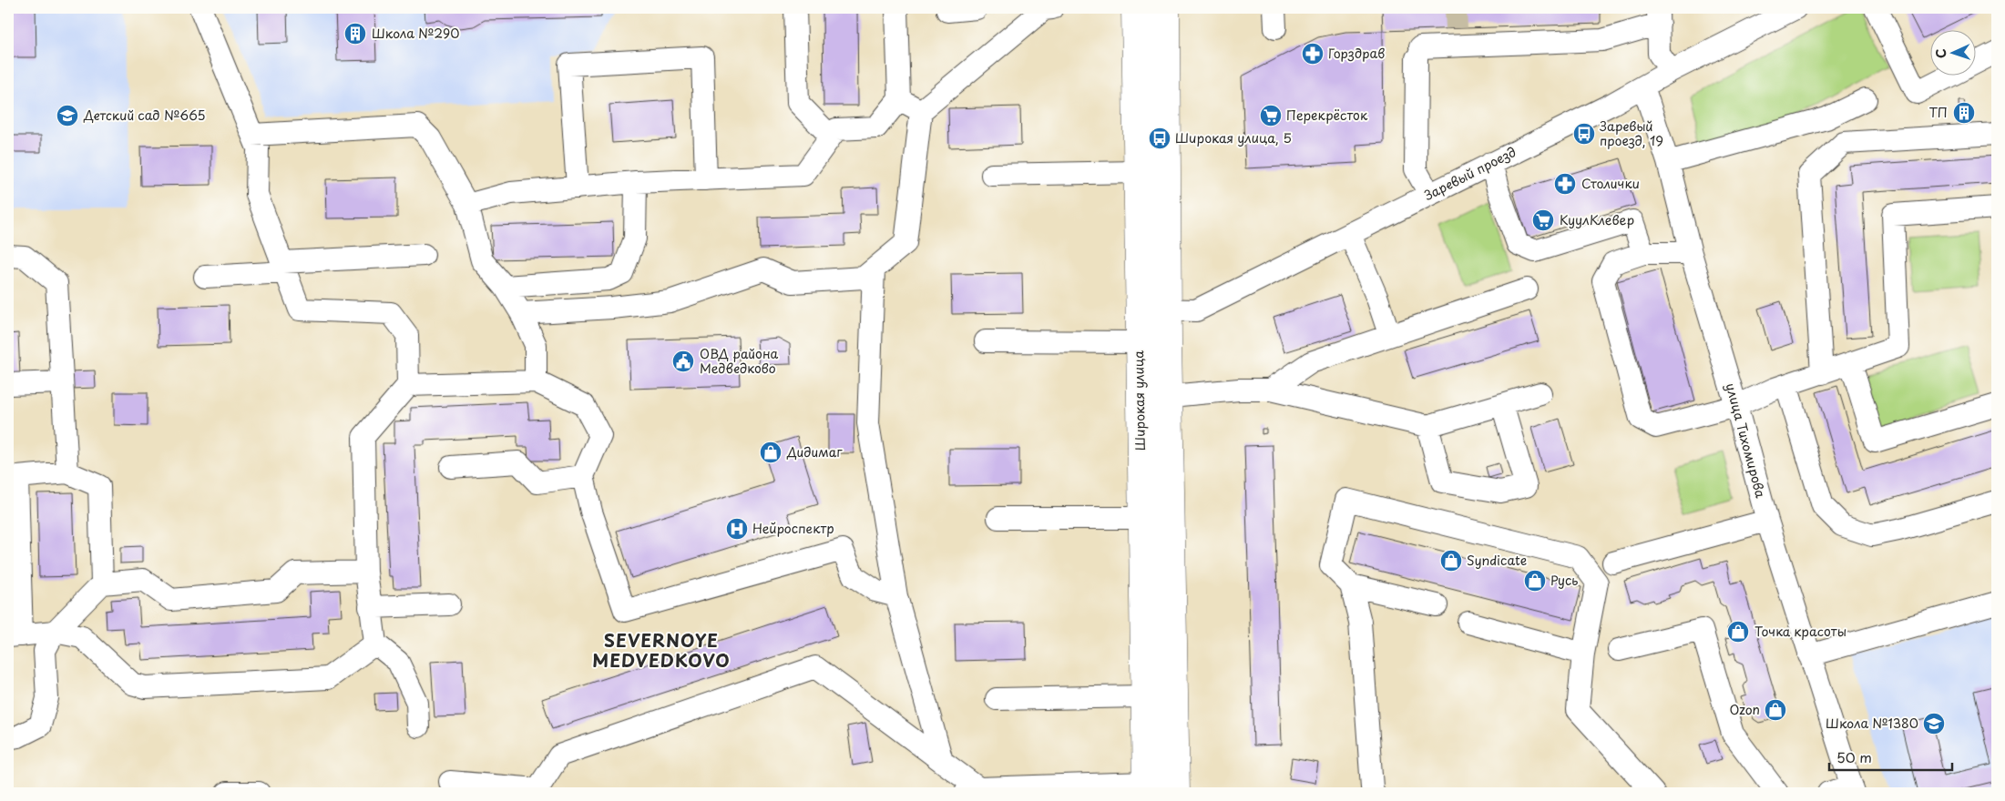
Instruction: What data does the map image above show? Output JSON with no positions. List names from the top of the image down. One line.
{"streets":{"main road":["Широкая улица"],"street":["Заревый проезд","улица Тихомирова"]},"crossings":[["Заревый проезд","Широкая улица"],["Заревый проезд","улица Тихомирова"]],"districts":["SEVERNOYE MEDVEDKOVO"],"places":{"building":["Школа №290","ТП"],"pharmacy":["Горздрав","Столички"],"school or university":["Детский сад №665","Школа №1380"],"supermarket":["Перекрёсток","КуулКлевер"],"bus stop":["Заревый проезд, 19","Широкая улица, 5"],"public building":["ОВД района Медведково"],"shop":["Дидимаг","Syndicate","Русь","Точка красоты","Ozon"],"hospital":["Нейроcпектр"]},"scale_bar":"50 m","north":"left"}
